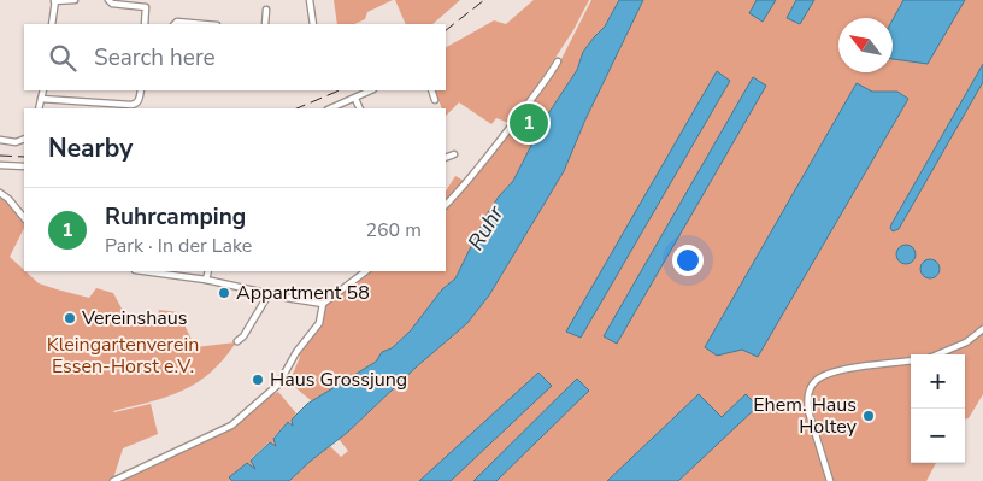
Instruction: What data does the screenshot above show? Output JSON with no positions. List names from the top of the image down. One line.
{"water":["Ruhr"],"parks":["Kleingartenverein Essen-Horst e.V."],"places":["Appartment 58","Vereinshaus","Haus Grossjung","Ehem. Haus Holtey"],"north":"top left","page":{"search":"Search here","pins":"1","heading":"Nearby","list":[{"mark":"1","name":"Ruhrcamping","note":"Park · In der Lake","value":"260 m"}],"map_buttons":["+","−"]}}
